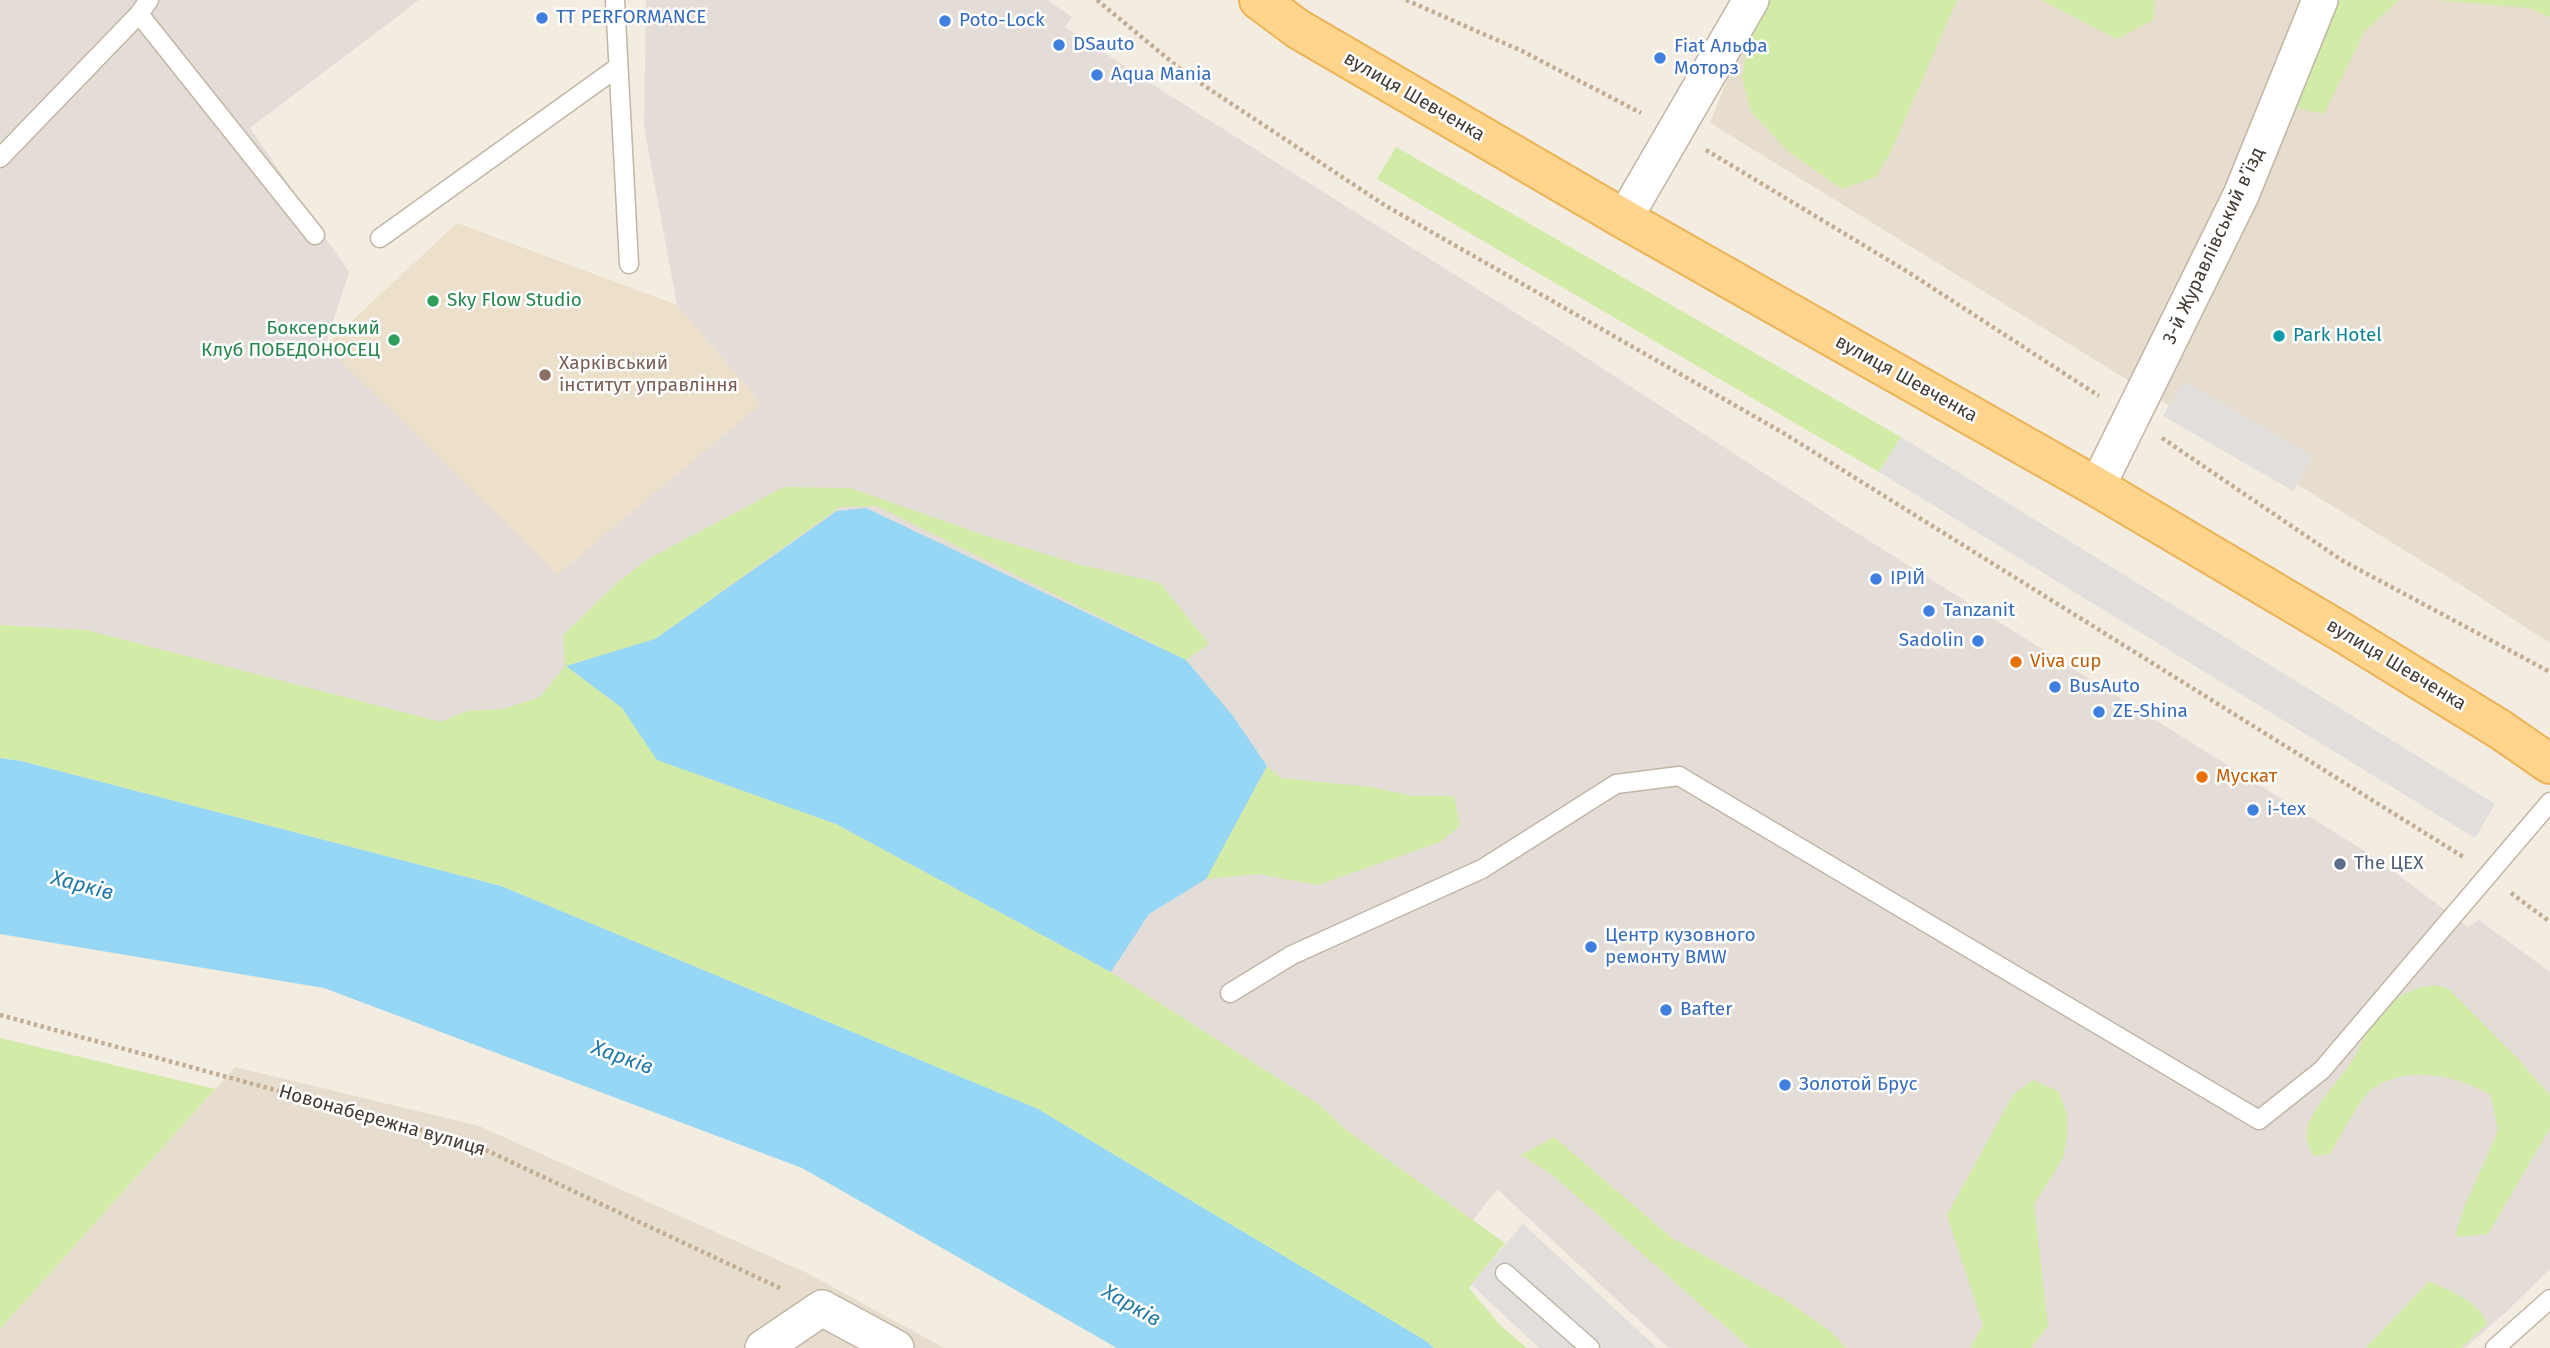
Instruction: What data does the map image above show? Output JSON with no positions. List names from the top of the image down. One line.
{"streets":{"main road":["вулиця Шевченка"],"street":["3-й Журавлівський в’їзд"],"path":["Новонабережна вулиця"]},"crossings":[["вулиця Шевченка","3-й Журавлівський в’їзд"]],"water":["Харків"],"places":["TT PERFORMANCE","Poto-Lock","DSauto","Fiat Альфа Моторз","Aqua Mania","Sky Flow Studio","Park Hotel","Боксерський Клуб ПОБЕДОНОСЕЦ","Харківський інститут управління","ІРІЙ","Tanzanit","Sadolin","Viva cup","BusAuto","ZE-Shina","Мускат","i-tex","The ЦЕХ","Центр кузовного ремонту BMW","Bafter","Золотой Брус"]}
